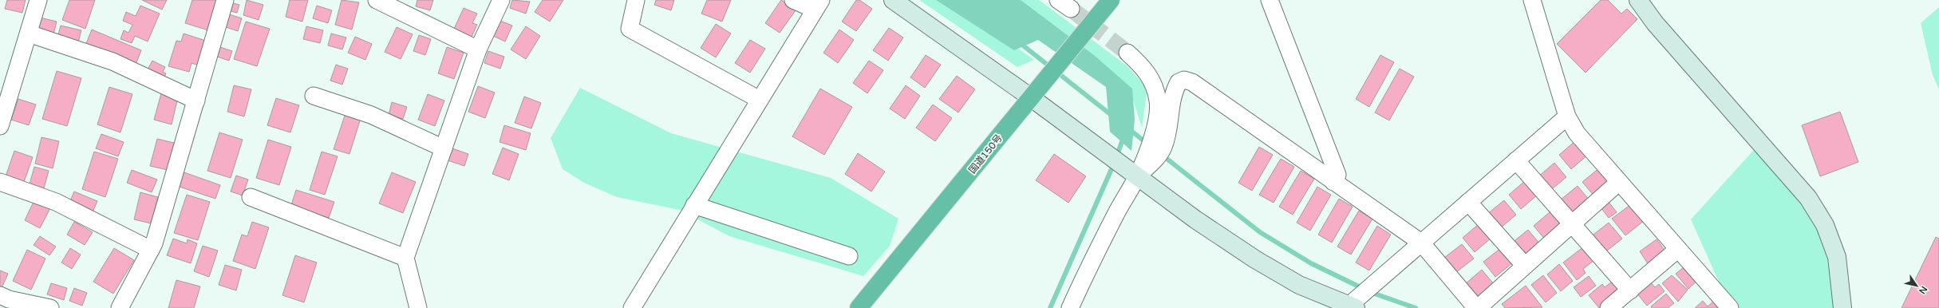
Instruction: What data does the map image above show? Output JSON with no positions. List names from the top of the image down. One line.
{"streets":{"highway":["国道150号"]},"north":"bottom right"}
